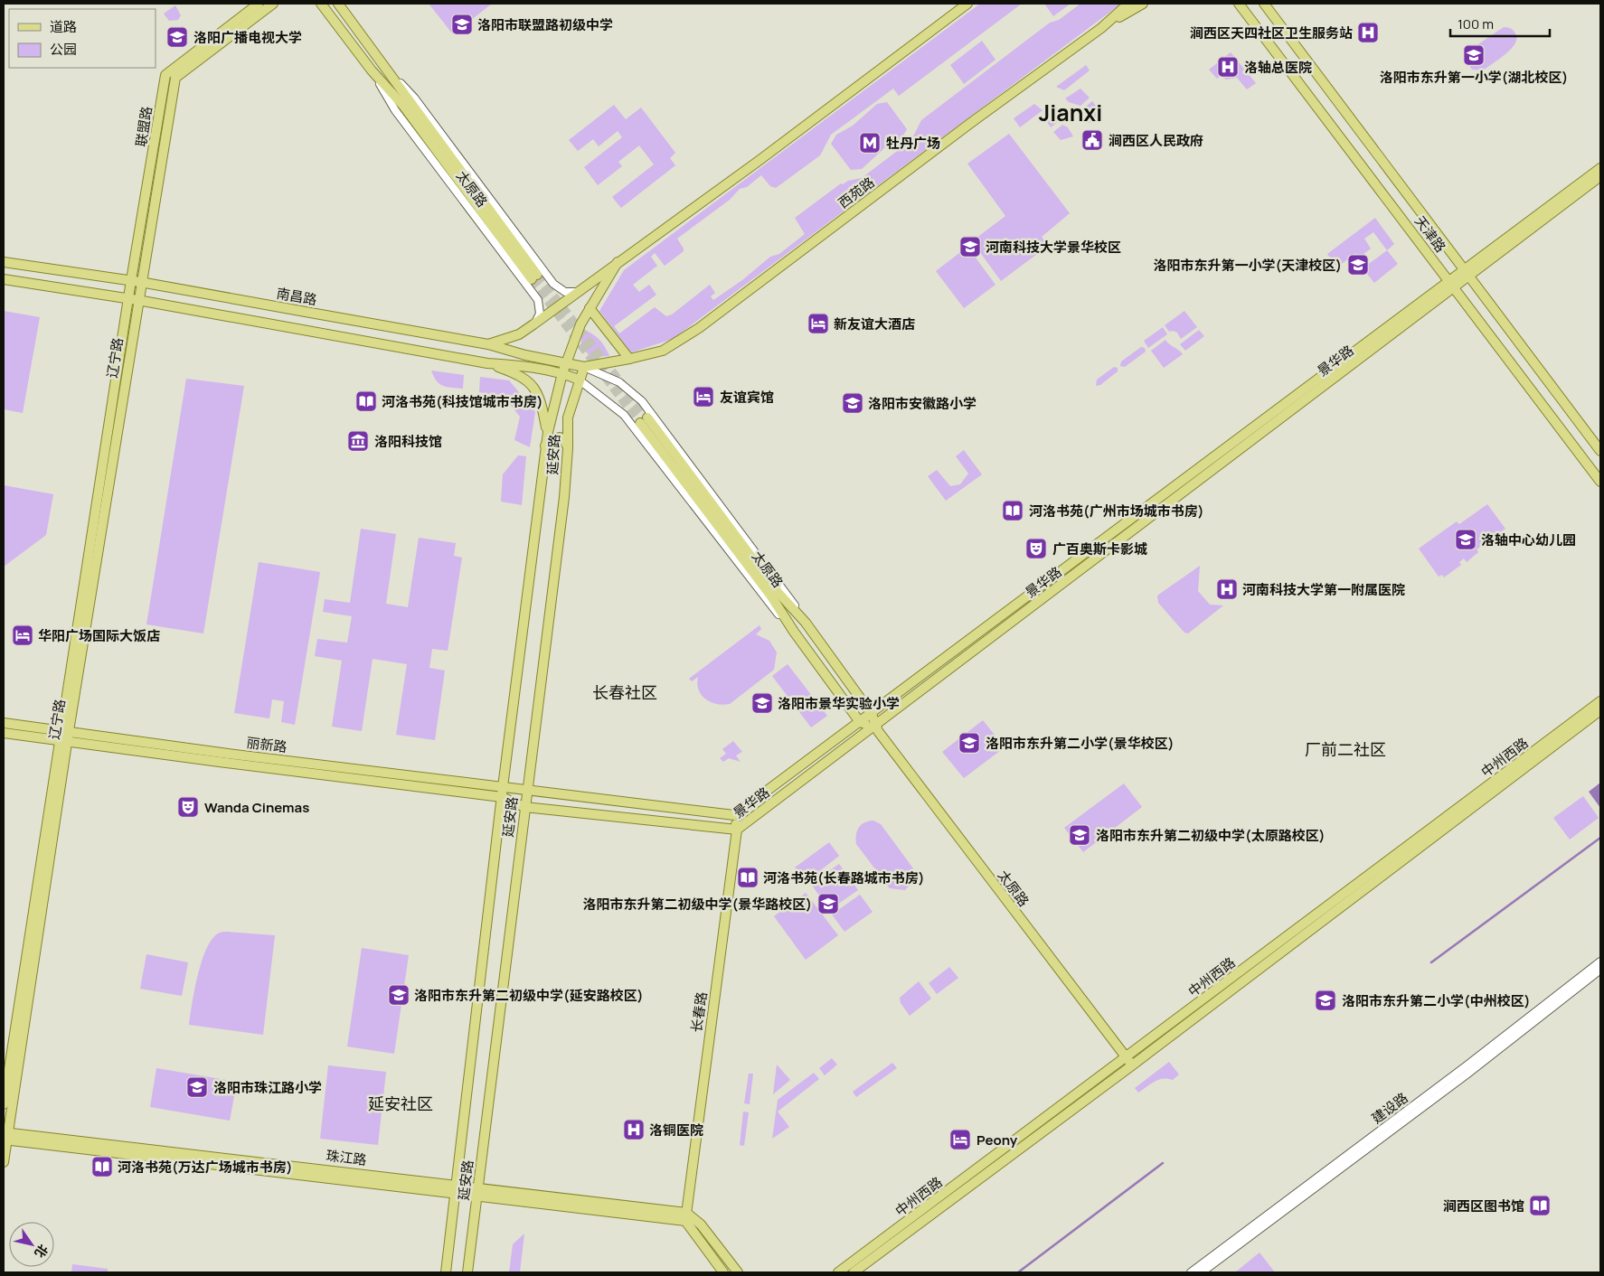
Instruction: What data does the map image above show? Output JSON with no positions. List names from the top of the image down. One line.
{"streets":{"main road":["联盟路","太原路","西苑路","天津路","南昌路","辽宁路","景华路","延安路","丽新路","中州西路","长春路","珠江路"],"street":["建设路"]},"crossings":[["联盟路","南昌路"],["联盟路","辽宁路"],["太原路","景华路"],["太原路","中州西路"],["西苑路","南昌路"],["西苑路","延安路"],["天津路","景华路"],["南昌路","辽宁路"],["南昌路","延安路"],["辽宁路","丽新路"],["辽宁路","珠江路"],["景华路","延安路"],["景华路","丽新路"],["景华路","长春路"],["延安路","丽新路"],["延安路","珠江路"],["长春路","珠江路"]],"districts":["Jianxi","长春社区","厂前二社区","延安社区"],"places":{"school or university":["洛阳市联盟路初级中学","洛阳广播电视大学","洛阳市东升第一小学(湖北校区)","河南科技大学景华校区","洛阳市东升第一小学(天津校区)","洛阳市安徽路小学","洛轴中心幼儿园","洛阳市景华实验小学","洛阳市东升第二小学(景华校区)","洛阳市东升第二初级中学(太原路校区)","洛阳市东升第二初级中学(景华路校区)","洛阳市东升第二初级中学(延安路校区)","洛阳市东升第二小学(中州校区)","洛阳市珠江路小学"],"hospital":["涧西区天四社区卫生服务站","洛轴总医院","河南科技大学第一附属医院","洛铜医院"],"public building":["涧西区人民政府"],"metro station":["牡丹广场"],"hotel":["新友谊大酒店","友谊宾馆","华阳广场国际大饭店","Peony"],"library":["河洛书苑(科技馆城市书房)","河洛书苑(广州市场城市书房)","河洛书苑(长春路城市书房)","河洛书苑(万达广场城市书房)","涧西区图书馆"],"museum":["洛阳科技馆"],"theatre":["广百奥斯卡影城","Wanda Cinemas"]},"legend":["道路","公园"],"scale_bar":"100 m","north":"bottom right"}
